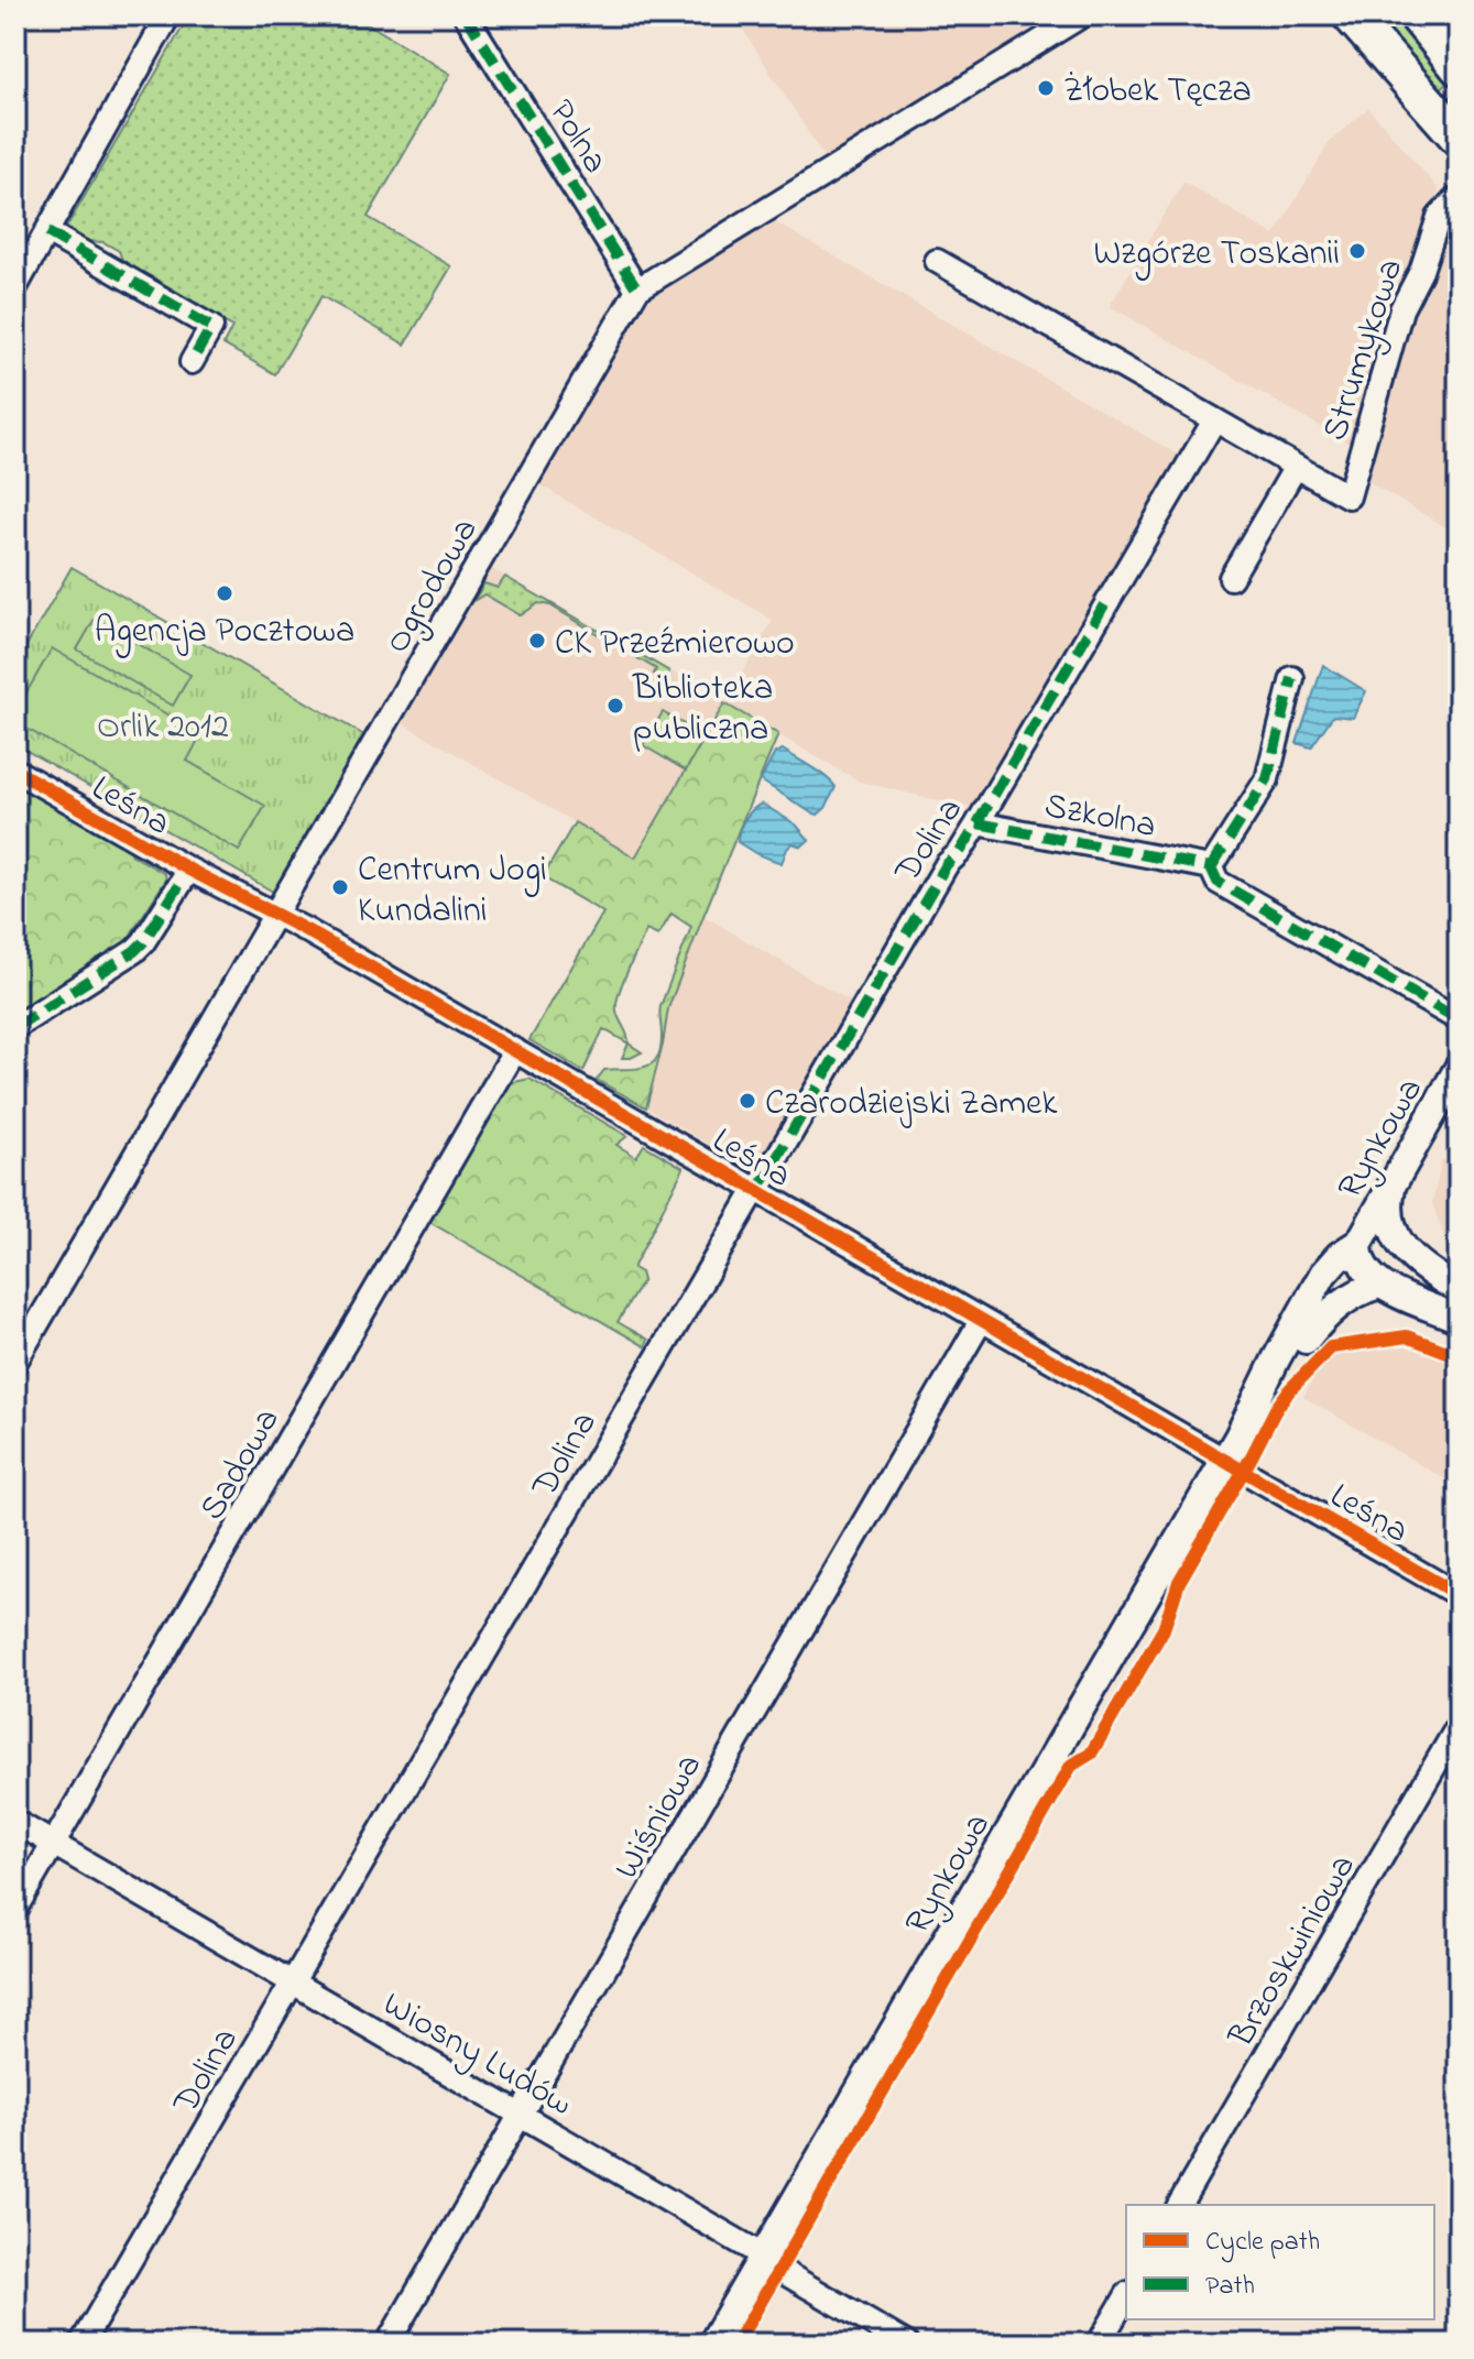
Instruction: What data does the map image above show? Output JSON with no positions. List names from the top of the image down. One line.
{"streets":{"street":["Polna","Strumykowa","Ogrodowa","Leśna","Szkolna","Dolina","Rynkowa","Sadowa","Wiśniowa","Brzoskwiniowa","Wiosny Ludów"]},"crossings":[["Polna","Ogrodowa"],["Ogrodowa","Leśna"],["Leśna","Dolina"],["Leśna","Rynkowa"],["Leśna","Sadowa"],["Leśna","Wiśniowa"],["Szkolna","Dolina"],["Dolina","Wiosny Ludów"],["Rynkowa","Wiosny Ludów"],["Sadowa","Wiosny Ludów"],["Wiśniowa","Wiosny Ludów"]],"parks":["Orlik 2012"],"places":["Żłobek Tęcza","Wzgórze Toskanii","Agencja Pocztowa","CK Przeźmierowo","Biblioteka publiczna","Centrum Jogi Kundalini","Czarodziejski Zamek"],"legend":["Cycle path","Path"]}
